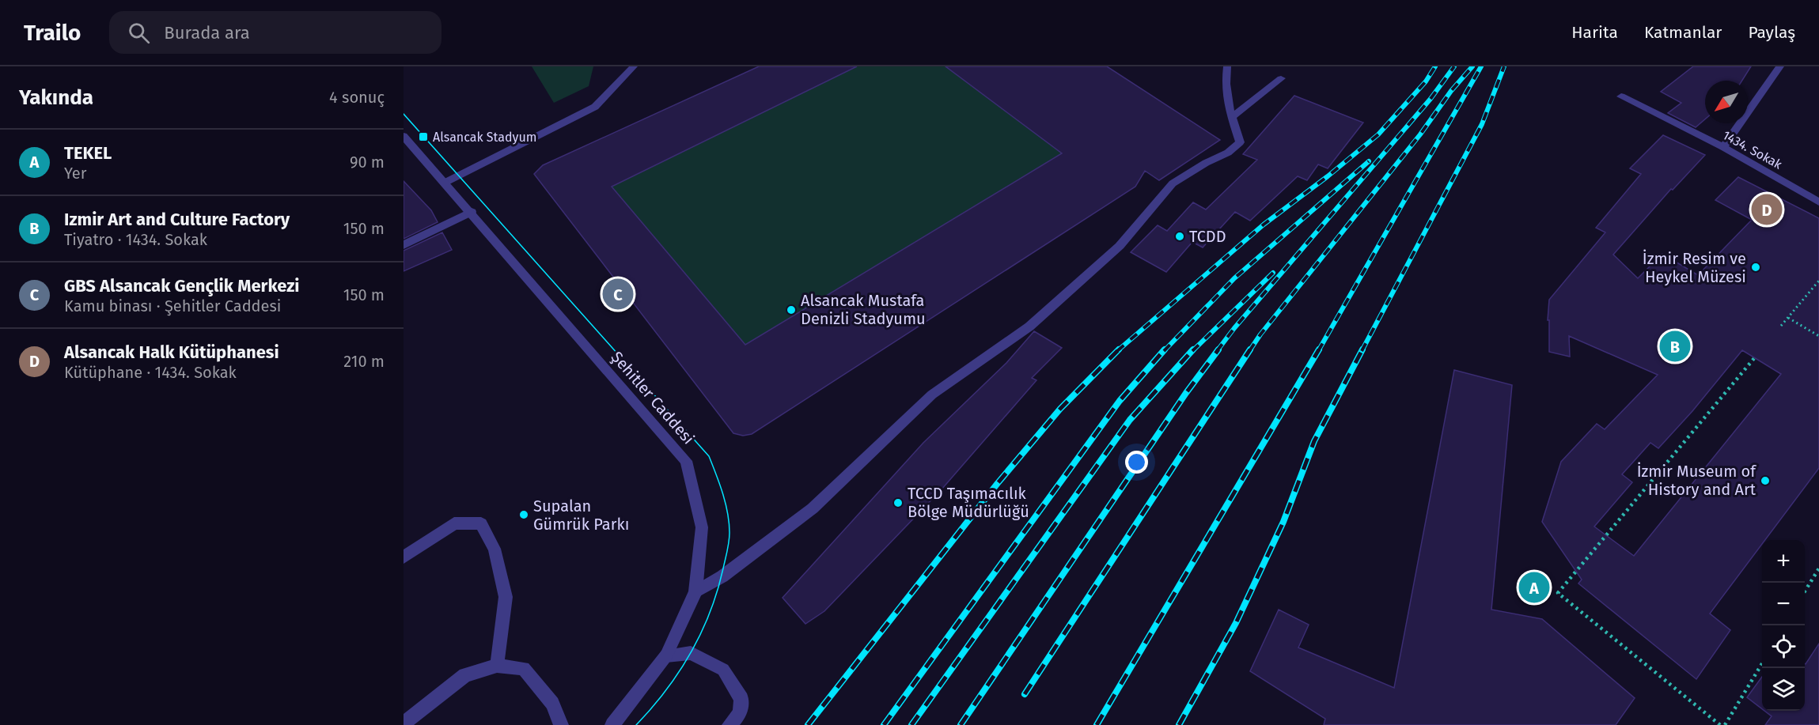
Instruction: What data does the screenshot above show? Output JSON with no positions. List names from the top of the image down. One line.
{"streets":{"street":["1434. Sokak","Şehitler Caddesi"]},"places":{"transit":["Alsancak Stadyum"],"other":["TCDD","İzmir Resim ve Heykel Müzesi","Alsancak Mustafa Denizli Stadyumu","İzmir Museum of History and Art","TCCD Taşımacılık Bölge Müdürlüğü","Supalan Gümrük Parkı"]},"north":"bottom left","page":{"header":"Trailo","search":"Burada ara","nav":["Harita","Katmanlar","Paylaş"],"heading":["Yakında","4 sonuç"],"list":[{"mark":"A","name":"TEKEL","note":"Yer","value":"90 m"},{"mark":"B","name":"Izmir Art and Culture Factory","note":"Tiyatro · 1434. Sokak","value":"150 m"},{"mark":"C","name":"GBS Alsancak Gençlik Merkezi","note":"Kamu binası · Şehitler Caddesi","value":"150 m"},{"mark":"D","name":"Alsancak Halk Kütüphanesi","note":"Kütüphane · 1434. Sokak","value":"210 m"}],"pins":["D","C","B","A"],"map_buttons":["+","−"]}}
